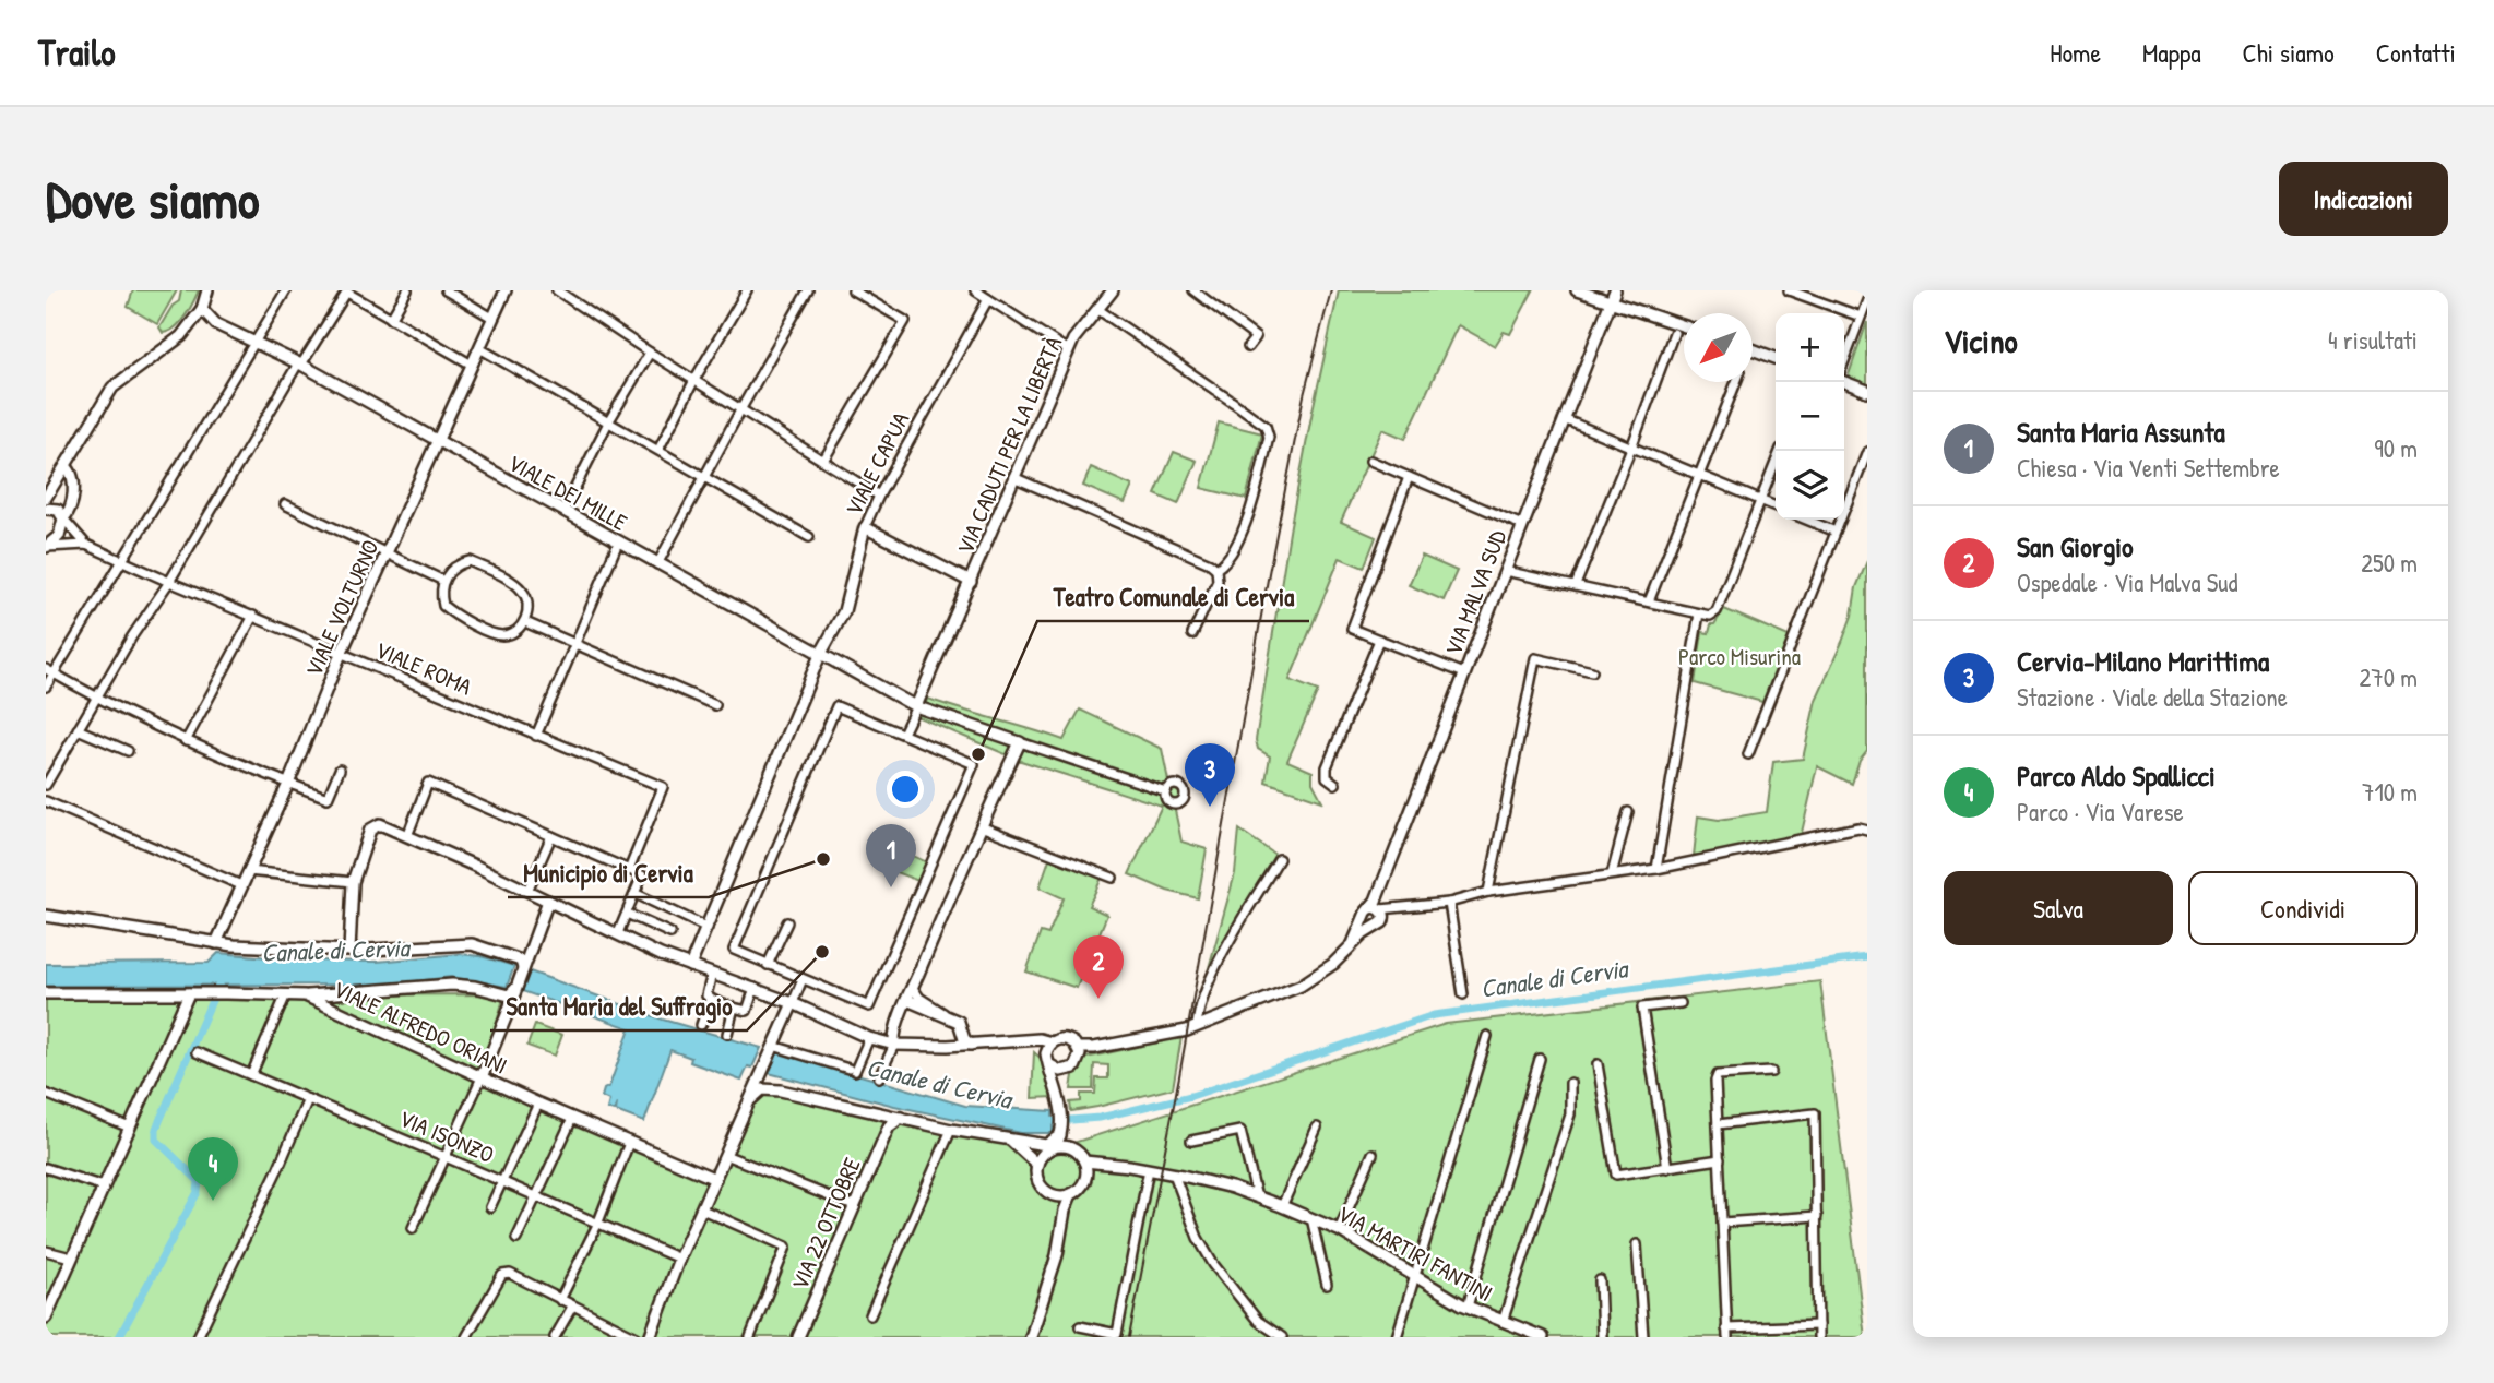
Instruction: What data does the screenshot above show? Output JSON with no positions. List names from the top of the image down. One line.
{"streets":{"street":["VIA CADUTI PER LA LIBERTÀ","VIALE CAPUA","VIALE DEI MILLE","VIA MALVA SUD","VIALE VOLTURNO","VIALE ROMA","VIALE ALFREDO ORIANI","VIA ISONZO","VIA 22 OTTOBRE","VIA MARTIRI FANTINI"]},"crossings":[["VIA CADUTI PER LA LIBERTÀ","VIALE DEI MILLE"],["VIALE CAPUA","VIALE DEI MILLE"],["VIALE DEI MILLE","VIALE VOLTURNO"],["VIALE VOLTURNO","VIALE ROMA"]],"water":["Canale di Cervia"],"parks":["Parco Misurina"],"places":["Teatro Comunale di Cervia","Municipio di Cervia","Santa Maria del Suffragio"],"north":"bottom left","page":{"header":"Trailo","nav":["Home","Mappa","Chi siamo","Contatti"],"buttons":["Indicazioni",["Salva","Condividi"]],"title":"Dove siamo","heading":["Vicino","4 risultati"],"map_buttons":["+","−"],"list":[{"mark":"1","name":"Santa Maria Assunta","note":"Chiesa · Via Venti Settembre","value":"90 m"},{"mark":"2","name":"San Giorgio","note":"Ospedale · Via Malva Sud","value":"250 m"},{"mark":"3","name":"Cervia-Milano Marittima","note":"Stazione · Viale della Stazione","value":"270 m"},{"mark":"4","name":"Parco Aldo Spallicci","note":"Parco · Via Varese","value":"710 m"}],"pins":["3","1","2","4"]}}
